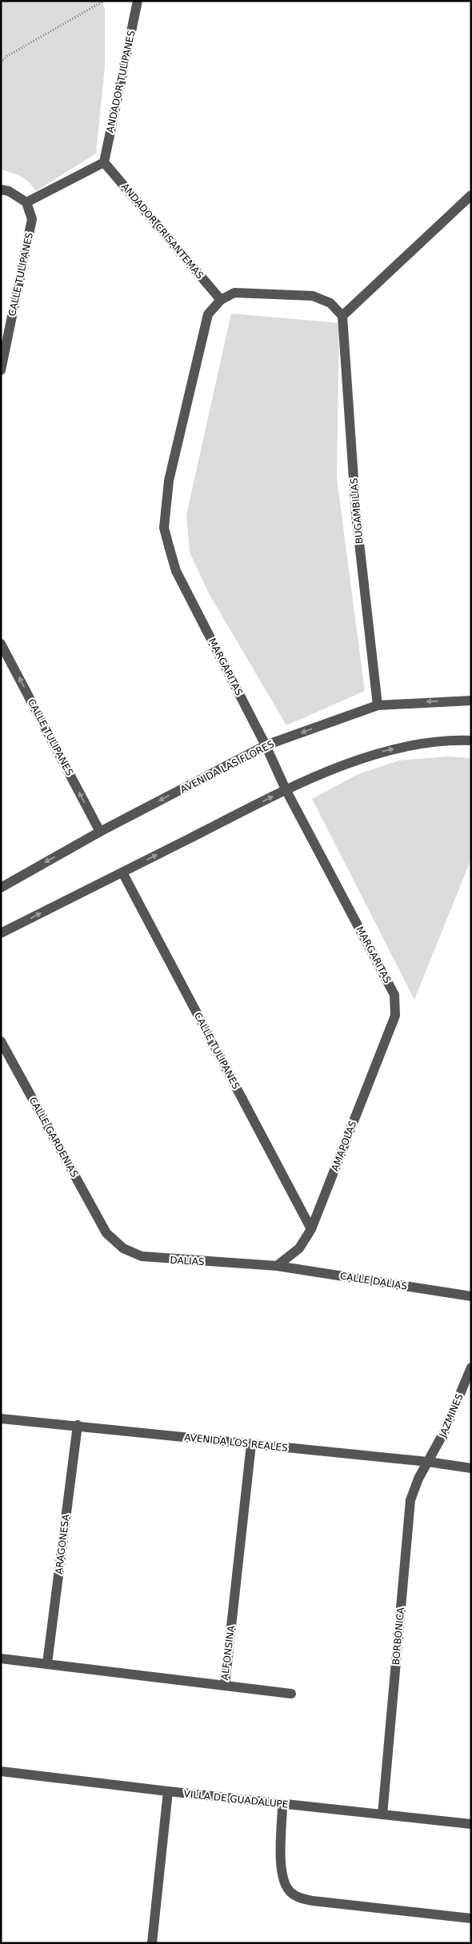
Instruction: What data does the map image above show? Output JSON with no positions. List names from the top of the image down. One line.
{"streets":{"street":["ANDADOR TULIPANES","ANDADOR CRISANTEMAS","CALLE TULIPANES","BUGAMBILIAS","MARGARITAS","AVENIDA LAS FLORES","CALLE GARDENIAS","AMAPOLAS","DALIAS","CALLE DALIAS","JAZMINES","AVENIDA LOS REALES","ARAGONESA","BORBÓNICA","ALFONSINA","VILLA DE GUADALUPE"]},"crossings":[["ANDADOR TULIPANES","ANDADOR CRISANTEMAS"],["ANDADOR CRISANTEMAS","MARGARITAS"],["CALLE TULIPANES","AVENIDA LAS FLORES"],["CALLE TULIPANES","AMAPOLAS"],["BUGAMBILIAS","AVENIDA LAS FLORES"],["MARGARITAS","AVENIDA LAS FLORES"],["MARGARITAS","AMAPOLAS"],["CALLE GARDENIAS","DALIAS"],["AMAPOLAS","DALIAS"],["AMAPOLAS","CALLE DALIAS"],["DALIAS","CALLE DALIAS"],["JAZMINES","AVENIDA LOS REALES"],["JAZMINES","BORBÓNICA"],["AVENIDA LOS REALES","ARAGONESA"],["AVENIDA LOS REALES","BORBÓNICA"],["AVENIDA LOS REALES","ALFONSINA"],["ARAGONESA","ALFONSINA"],["BORBÓNICA","VILLA DE GUADALUPE"]]}
